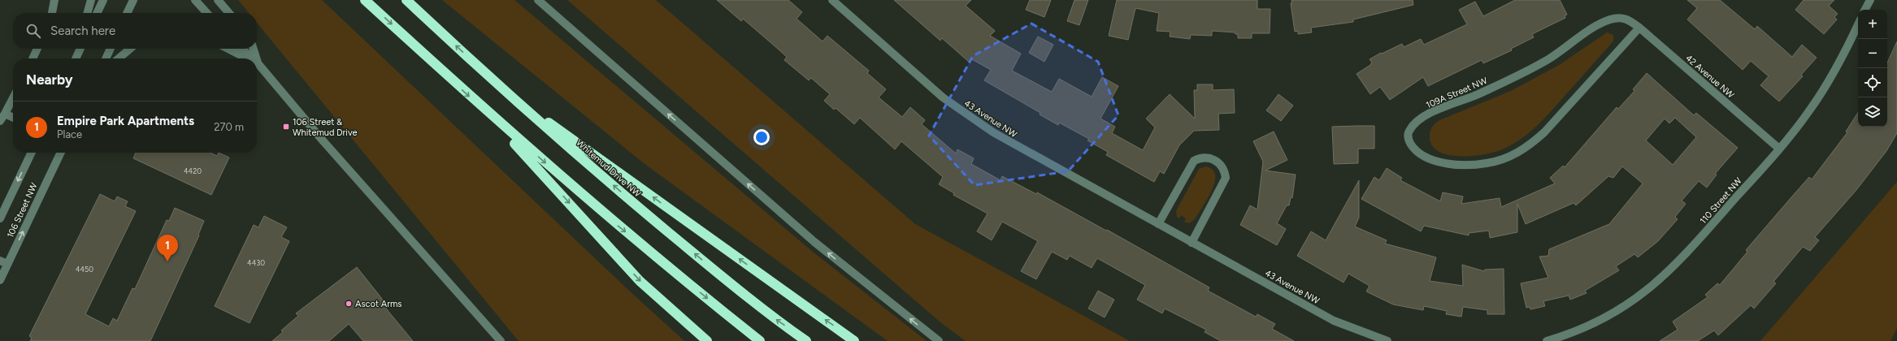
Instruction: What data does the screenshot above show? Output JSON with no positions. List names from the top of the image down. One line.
{"streets":{"highway":["Whitemud Drive NW"],"street":["42 Avenue NW","109A Street NW","43 Avenue NW","110 Street NW","106 Street NW"]},"crossings":[["42 Avenue NW","109A Street NW"],["42 Avenue NW","110 Street NW"]],"places":{"transit":["106 Street & Whitemud Drive"],"other":["Ascot Arms"]},"house_numbers":["4420","4430","4450"],"page":{"map_buttons":["+","−"],"search":"Search here","heading":"Nearby","list":[{"mark":"1","name":"Empire Park Apartments","note":"Place","value":"270 m"}],"pins":"1"}}
